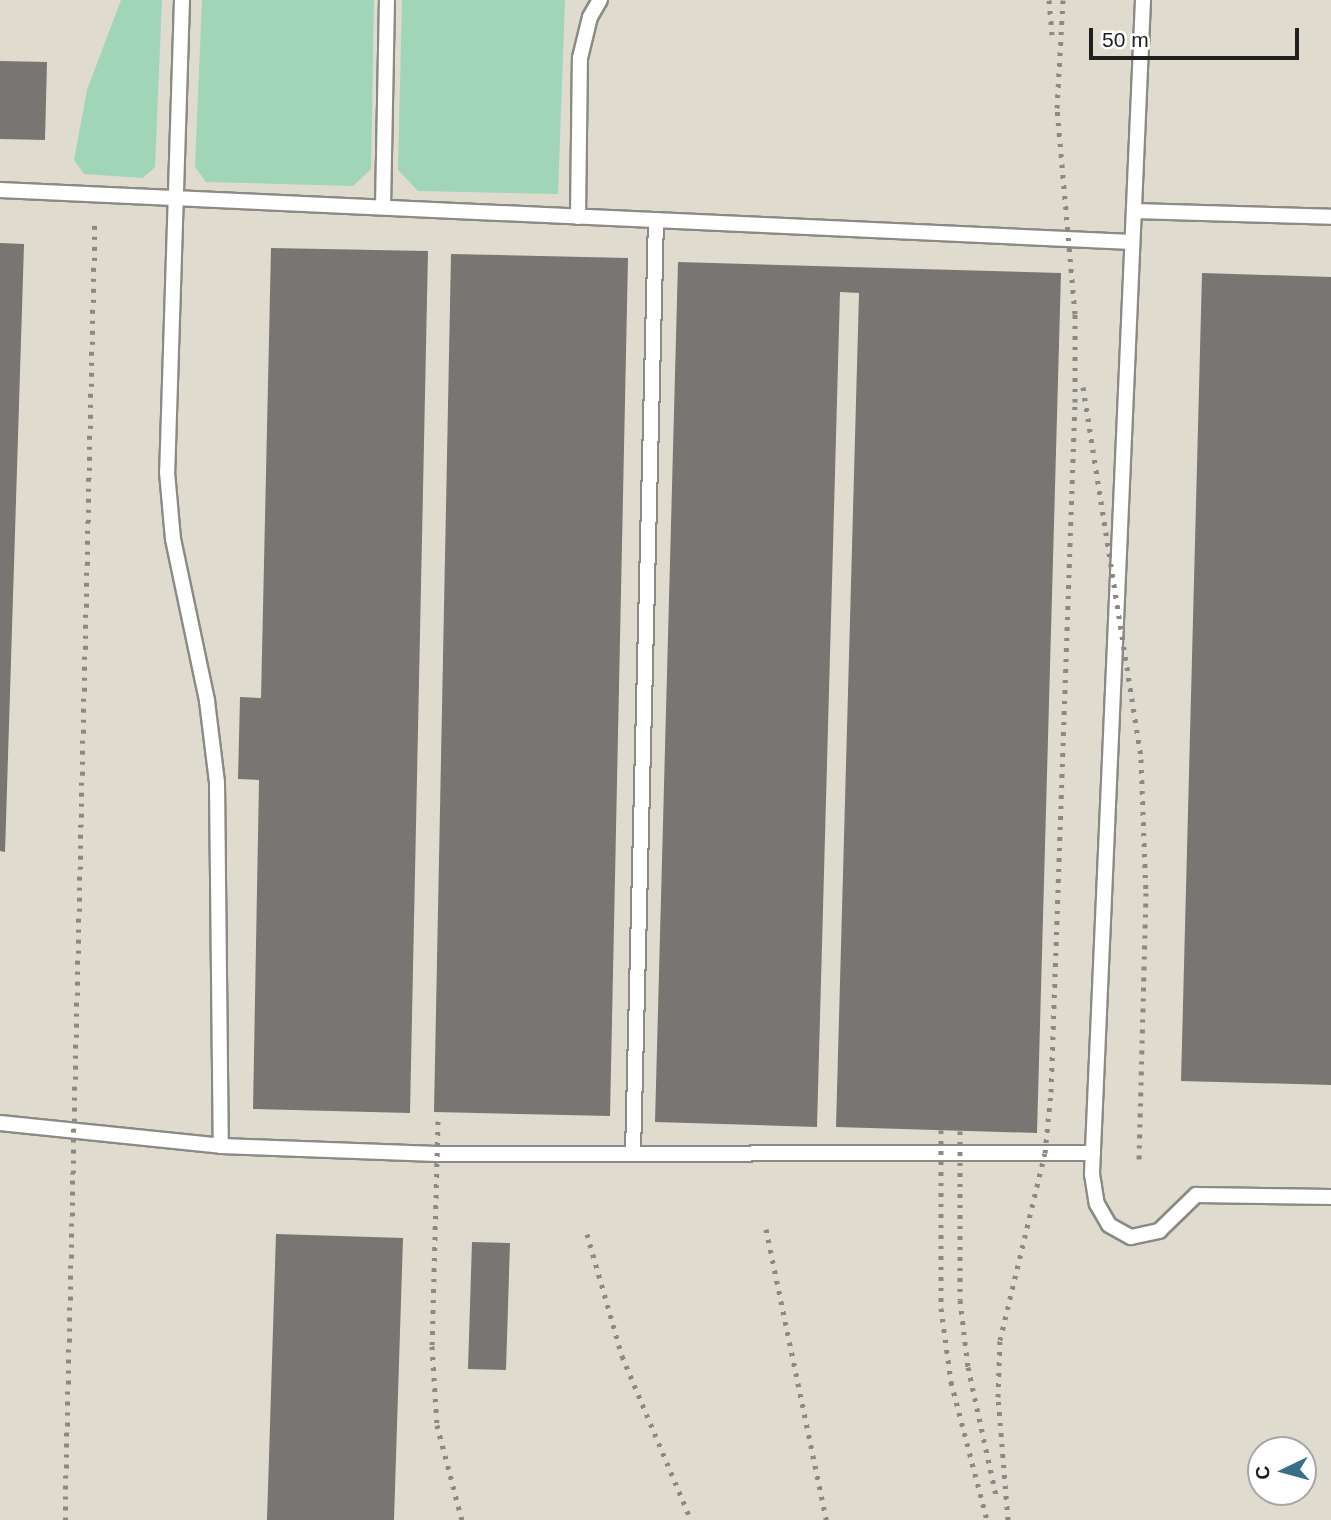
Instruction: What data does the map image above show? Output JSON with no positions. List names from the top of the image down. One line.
{"scale_bar":"50 m","north":"left"}
